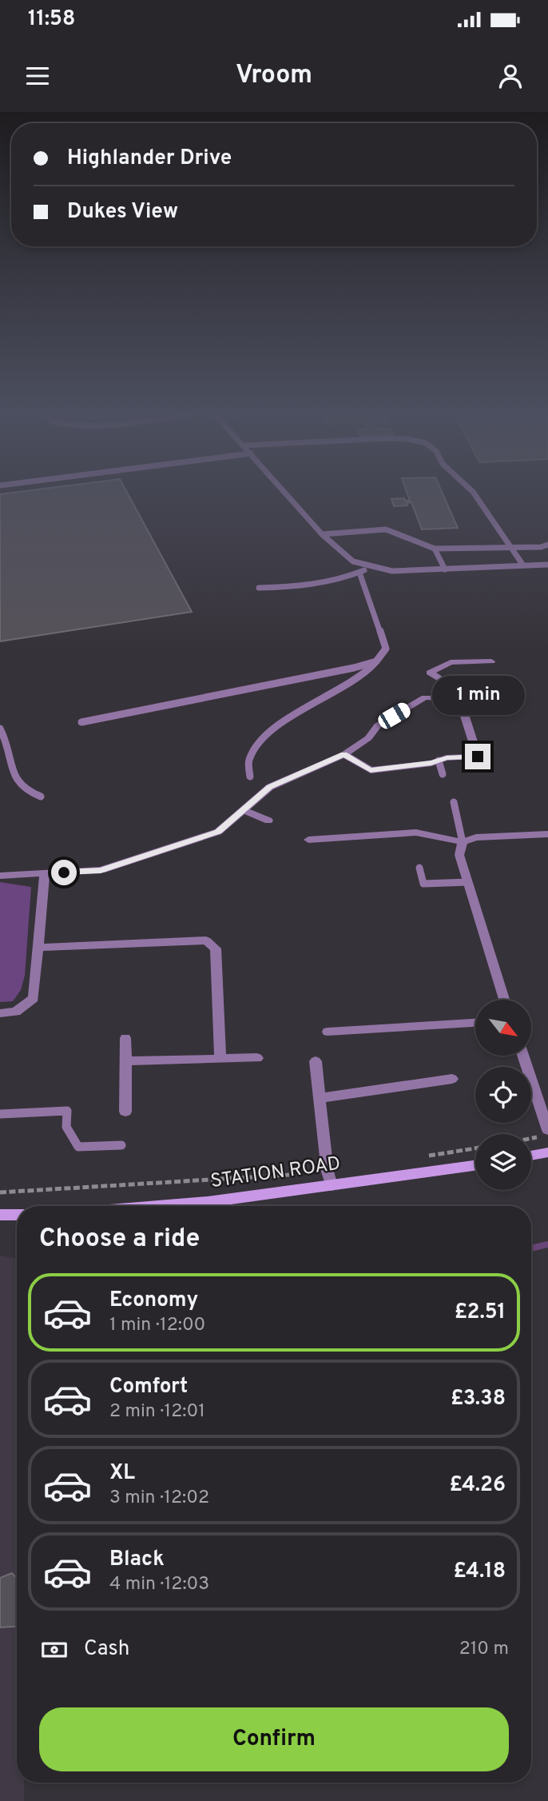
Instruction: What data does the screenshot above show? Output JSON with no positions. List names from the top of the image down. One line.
{"streets":{"street":["STATION ROAD"]},"north":"bottom right","page":{"status":"11:58","header":"Vroom","banner":["Highlander Drive","Dukes View"],"bubble":"1 min","heading":"Choose a ride","list":[{"name":"Economy","note":"1 min · 12:00","value":"£2.51"},{"name":"Comfort","note":"2 min · 12:01","value":"£3.38"},{"name":"XL","note":"3 min · 12:02","value":"£4.26"},{"name":"Black","note":"4 min · 12:03","value":"£4.18"}],"pay":["Cash","210 m"],"buttons":"Confirm"}}
